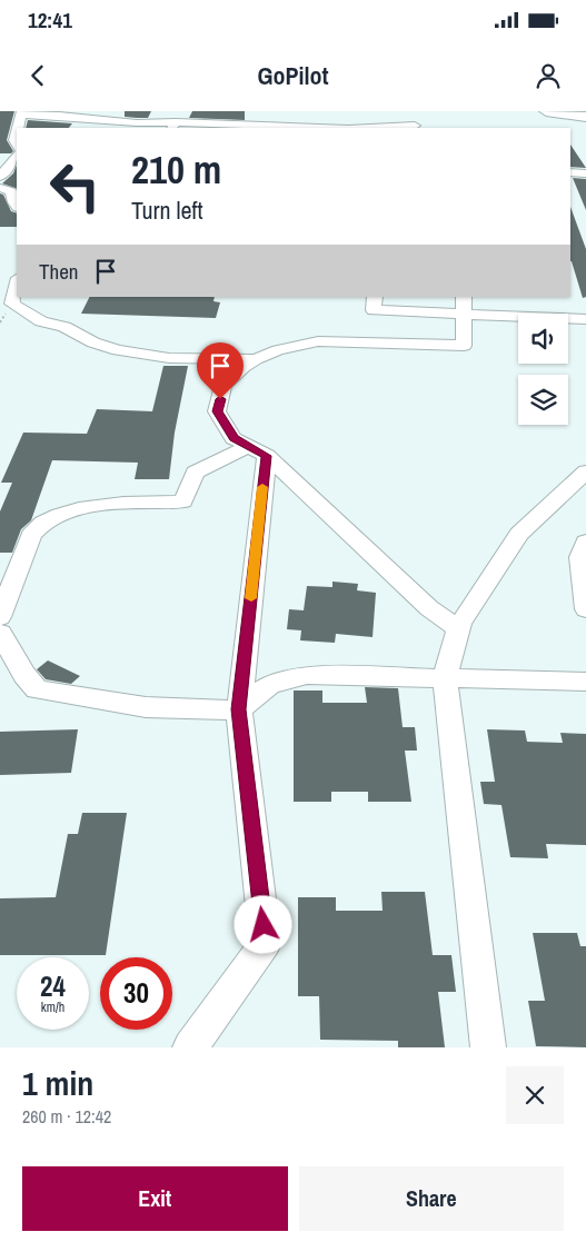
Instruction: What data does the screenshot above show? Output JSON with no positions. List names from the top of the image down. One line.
{"page":{"status":"12:41","header":"GoPilot","turn":["210 m","Turn left"],"then":"Then","speed":"24 km/h","limit":"30","heading":["1 min","260 m · 12:42"],"buttons":["Exit","Share"]}}
